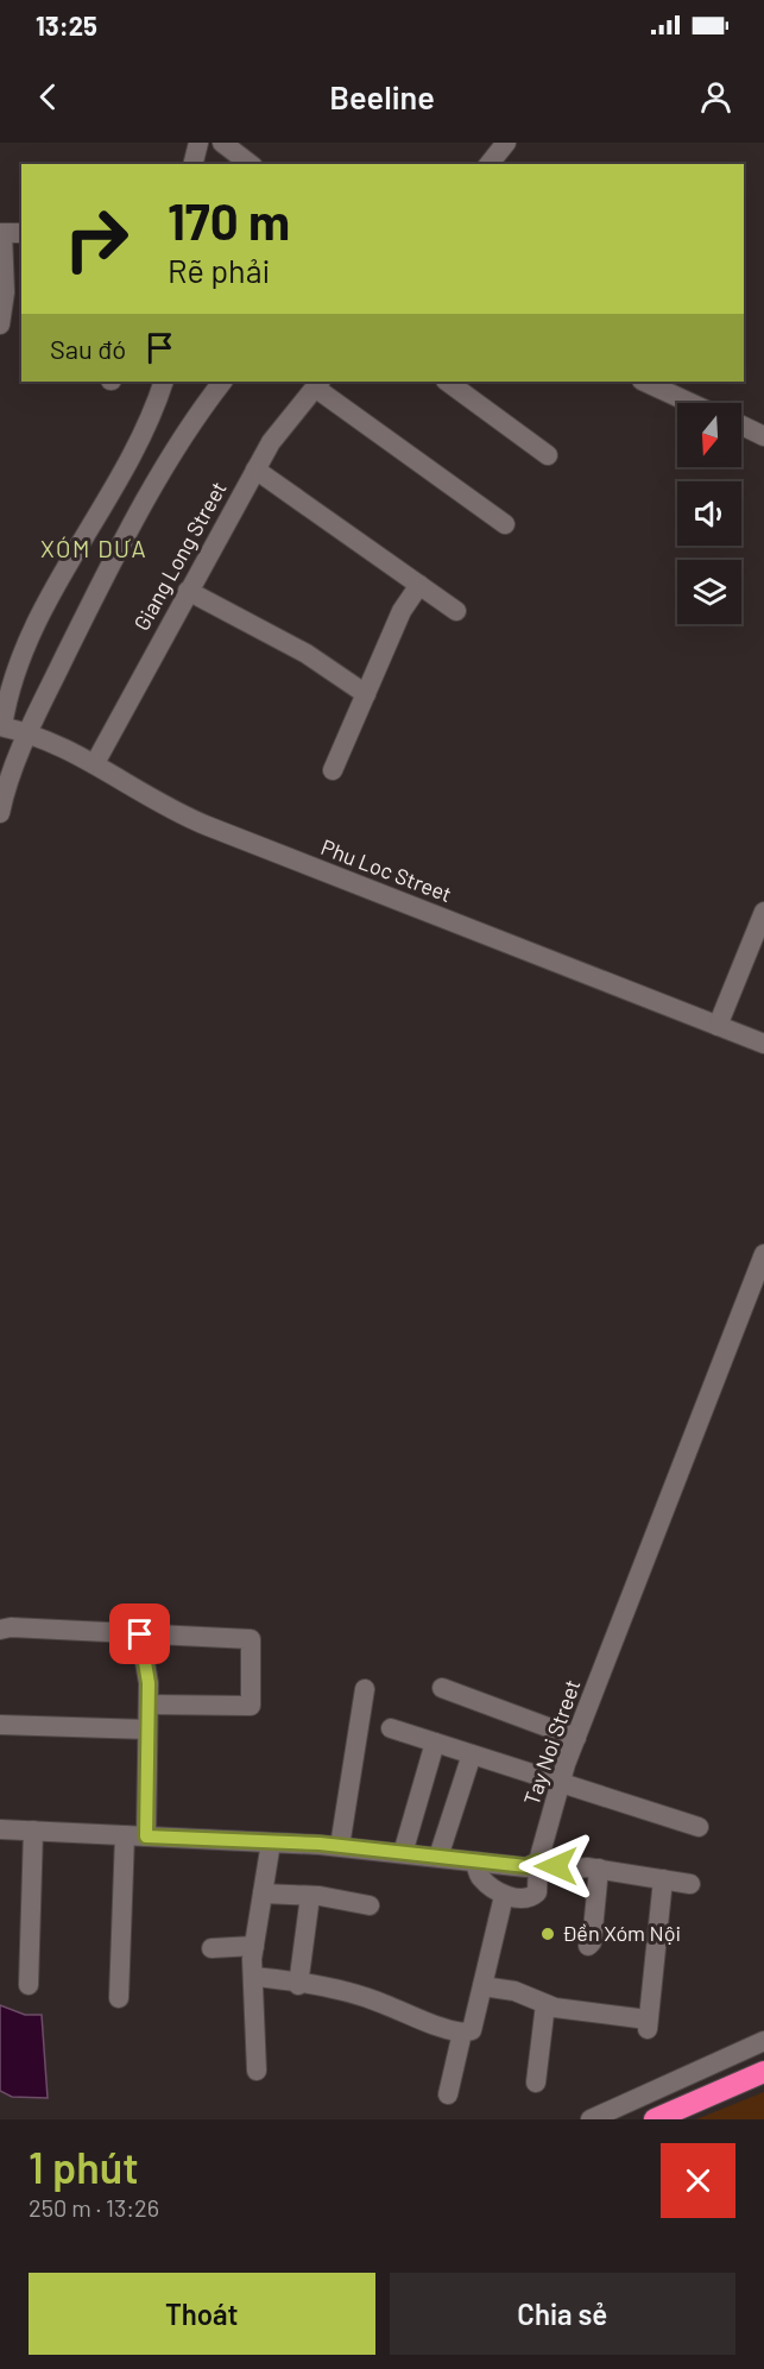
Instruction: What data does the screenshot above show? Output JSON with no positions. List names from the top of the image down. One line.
{"streets":{"street":["Giang Long Street","Phu Loc Street","Tay Noi Street"]},"crossings":[["Giang Long Street","Phu Loc Street"]],"districts":["XÓM DƯA"],"places":["Đền Xóm Nội"],"north":"bottom","page":{"status":"13:25","header":"Beeline","turn":["170 m","Rẽ phải"],"then":"Sau đó","heading":["1 phút","250 m · 13:26"],"buttons":["Thoát","Chia sẻ"]}}
